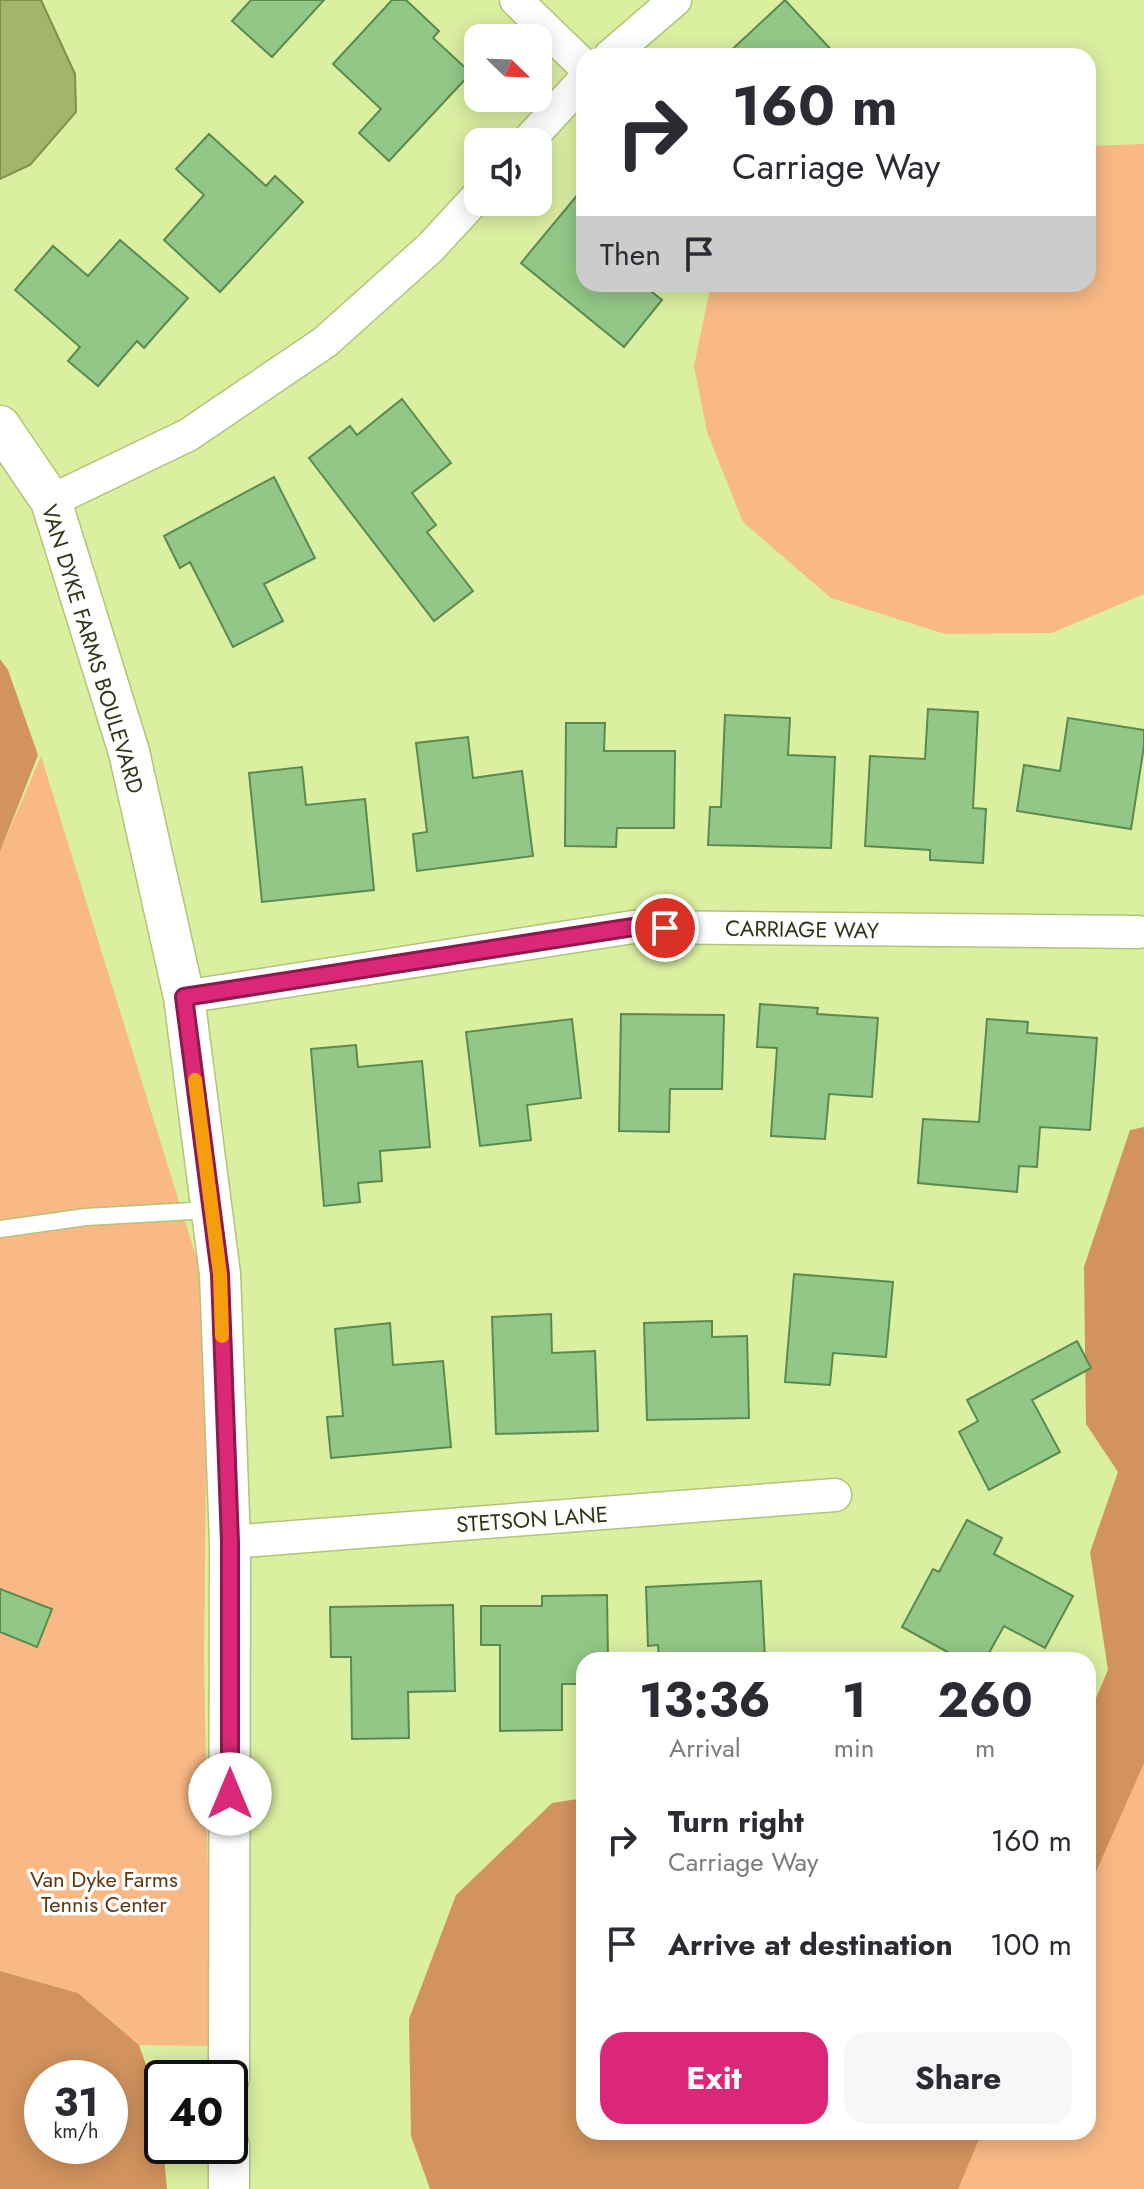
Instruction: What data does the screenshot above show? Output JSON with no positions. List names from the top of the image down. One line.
{"streets":{"street":["VAN DYKE FARMS BOULEVARD","CARRIAGE WAY","STETSON LANE"]},"crossings":[["VAN DYKE FARMS BOULEVARD","CARRIAGE WAY"],["VAN DYKE FARMS BOULEVARD","STETSON LANE"]],"parks":["Van Dyke Farms Tennis Center"],"north":"bottom right","page":{"turn":["160 m","Carriage Way"],"then":"Then","eta":["13:36","Arrival","1","min","260","m"],"list":[{"name":"Turn right","note":"Carriage Way","value":"160 m"},{"name":"Arrive at destination","value":"100 m"}],"buttons":["Exit","Share"],"speed":"31 km/h","limit":"40"}}
